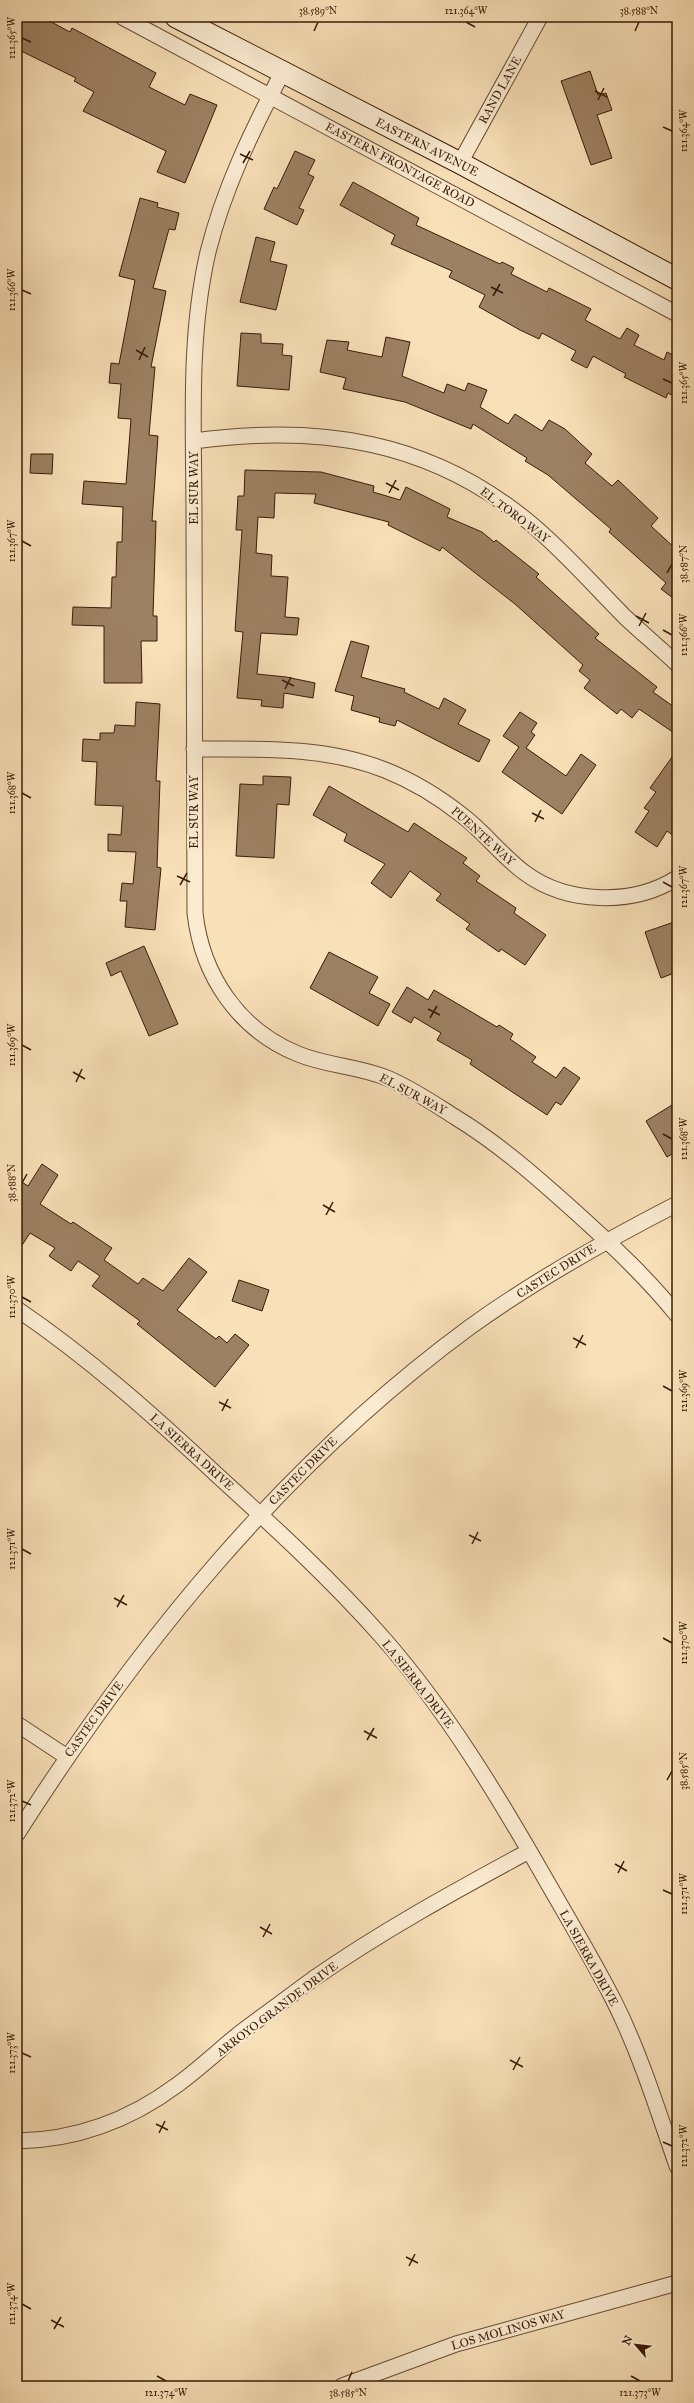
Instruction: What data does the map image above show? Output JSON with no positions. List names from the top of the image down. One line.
{"streets":{"main road":["EASTERN AVENUE"],"street":["RAND LANE","EASTERN FRONTAGE ROAD","EL SUR WAY","EL TORO WAY","PUENTE WAY","CASTEC DRIVE","LA SIERRA DRIVE","ARROYO GRANDE DRIVE","LOS MOLINOS WAY"]},"crossings":[["RAND LANE","EASTERN AVENUE"],["EASTERN AVENUE","EL SUR WAY"],["EASTERN FRONTAGE ROAD","EL SUR WAY"],["EL SUR WAY","EL TORO WAY"],["EL SUR WAY","PUENTE WAY"],["EL SUR WAY","CASTEC DRIVE"],["CASTEC DRIVE","LA SIERRA DRIVE"],["LA SIERRA DRIVE","ARROYO GRANDE DRIVE"]],"north":"top left","coordinates":["38.589°N","121.364°W","38.588°N","121.365°W","121.366°W","121.367°W","38.587°N","121.368°W","121.369°W","121.370°W","121.371°W","38.585°N","121.372°W","121.373°W","121.374°W"]}
